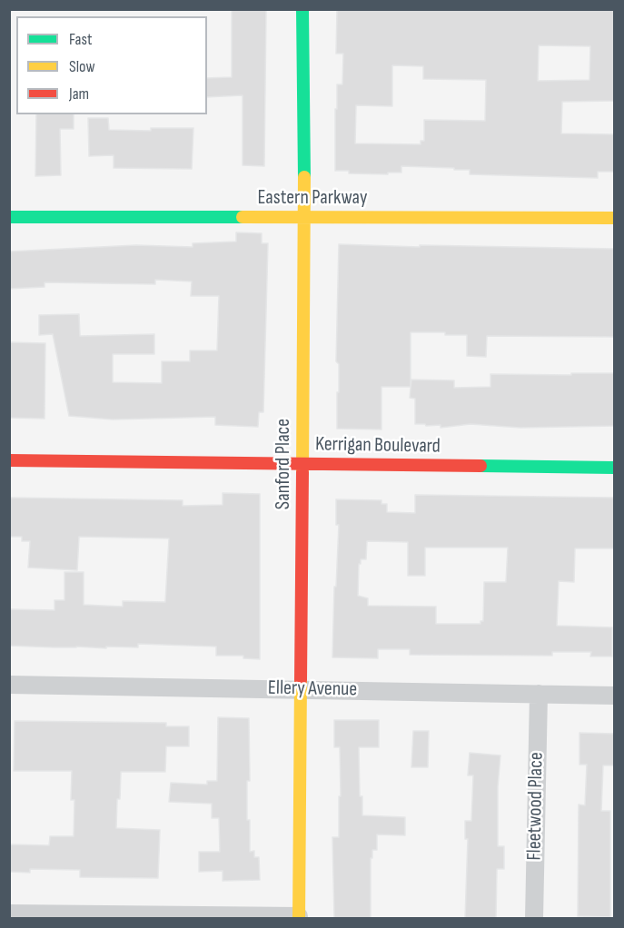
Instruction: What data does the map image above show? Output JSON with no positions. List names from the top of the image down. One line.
{"streets":{"street":["Eastern Parkway","Kerrigan Boulevard","Sanford Place","Ellery Avenue","Fleetwood Place"]},"crossings":[["Eastern Parkway","Sanford Place"],["Kerrigan Boulevard","Sanford Place"],["Sanford Place","Ellery Avenue"],["Ellery Avenue","Fleetwood Place"]],"legend":["Fast","Slow","Jam"]}
